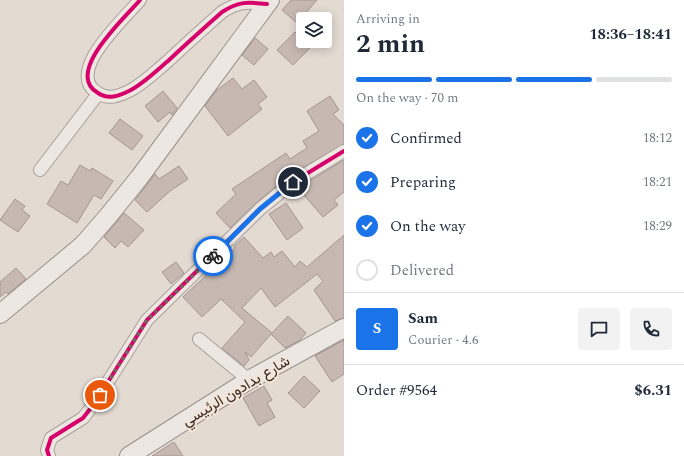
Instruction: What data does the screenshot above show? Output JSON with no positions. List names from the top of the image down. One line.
{"streets":{"main road":["شارع بدادون الرئيسي"]},"page":{"heading":["2 min","Arriving in","18:36–18:41"],"panel":["Sam","Courier · 4.6","Order #9564","$6.31"],"bar":"On the way · 70 m","list":[["Confirmed","18:12"],["Preparing","18:21"],["On the way","18:29"],"Delivered"],"round":"S"}}
